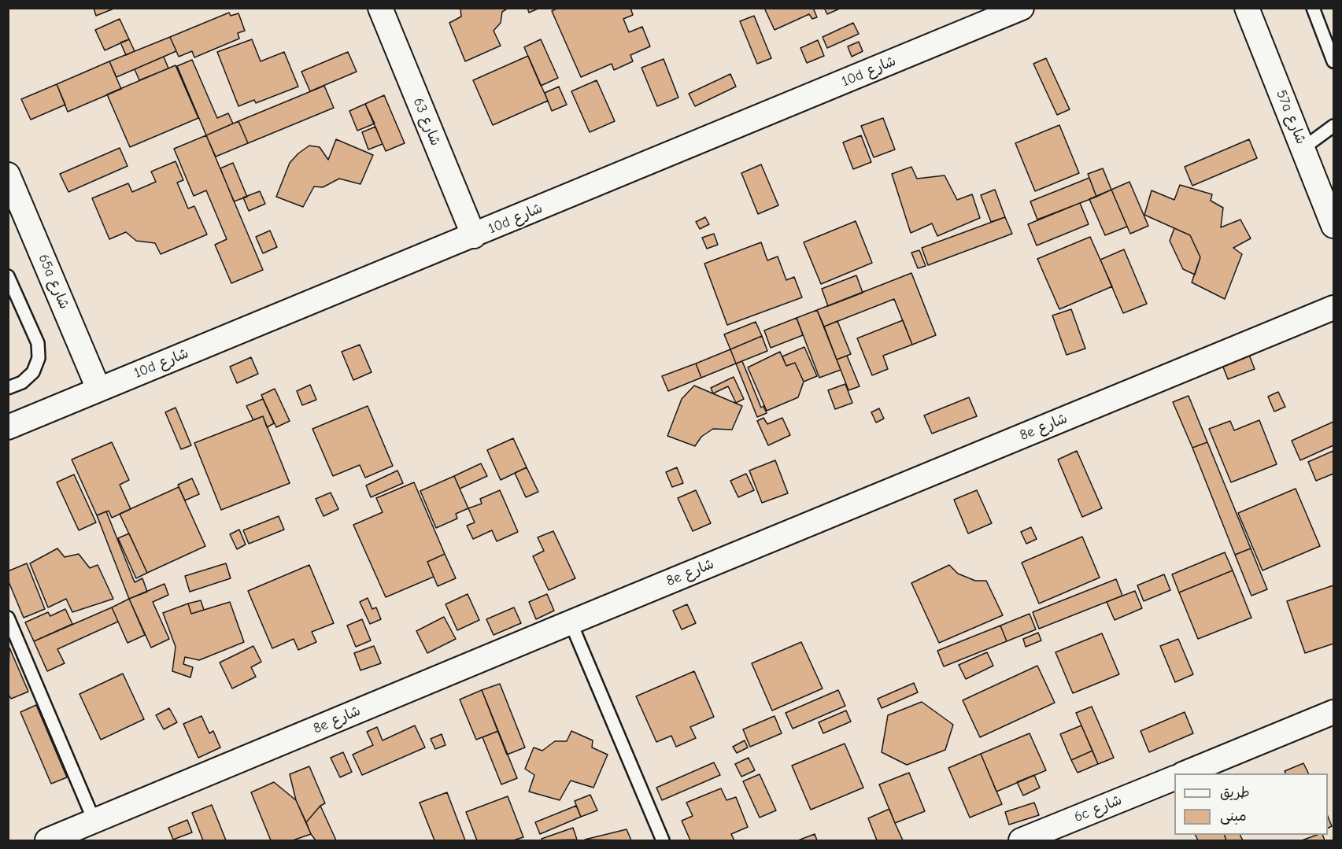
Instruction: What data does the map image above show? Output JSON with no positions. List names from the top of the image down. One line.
{"streets":{"street":["10d شارع","57a شارع","شارع 63","65a شارع","8e شارع","6c شارع"]},"crossings":[["10d شارع","شارع 63"],["10d شارع","65a شارع"]],"legend":["طريق","مبنى"]}
